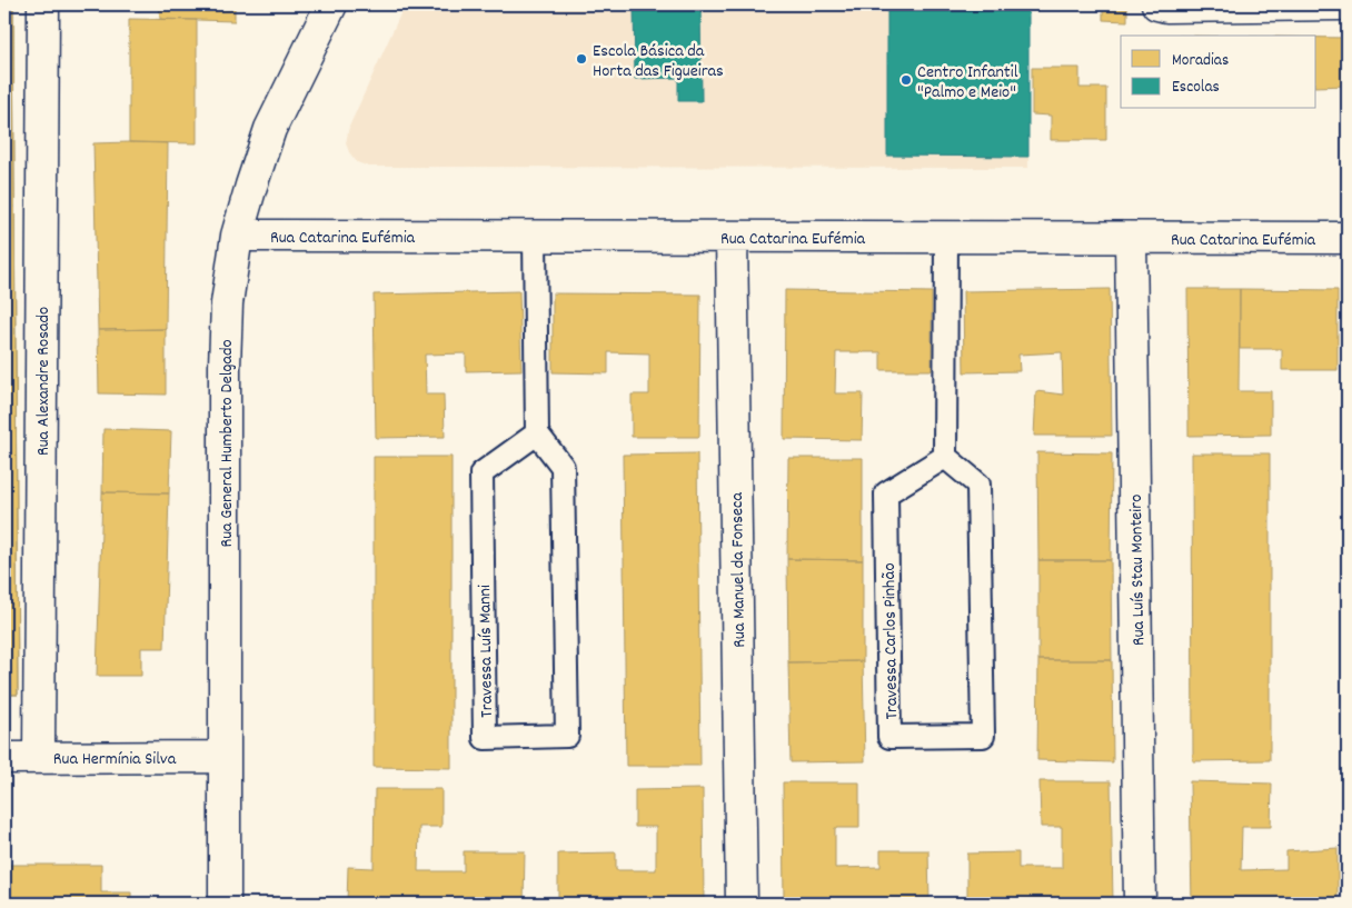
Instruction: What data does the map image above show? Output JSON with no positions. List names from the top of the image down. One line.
{"streets":{"street":["Rua Catarina Eufémia","Rua Alexandre Rosado","Rua General Humberto Delgado","Rua Manuel da Fonseca","Rua Luís Stau Monteiro","Rua Hermínia Silva"],"lane":["Travessa Carlos Pinhão","Travessa Luís Manni"]},"crossings":[["Rua Catarina Eufémia","Rua General Humberto Delgado"],["Rua Catarina Eufémia","Rua Manuel da Fonseca"],["Rua Catarina Eufémia","Rua Luís Stau Monteiro"],["Rua Alexandre Rosado","Rua Hermínia Silva"],["Rua General Humberto Delgado","Rua Hermínia Silva"]],"places":["Escola Básica da Horta das Figueiras","Centro Infantil \"Palmo e Meio\""],"legend":["Moradias","Escolas"]}
